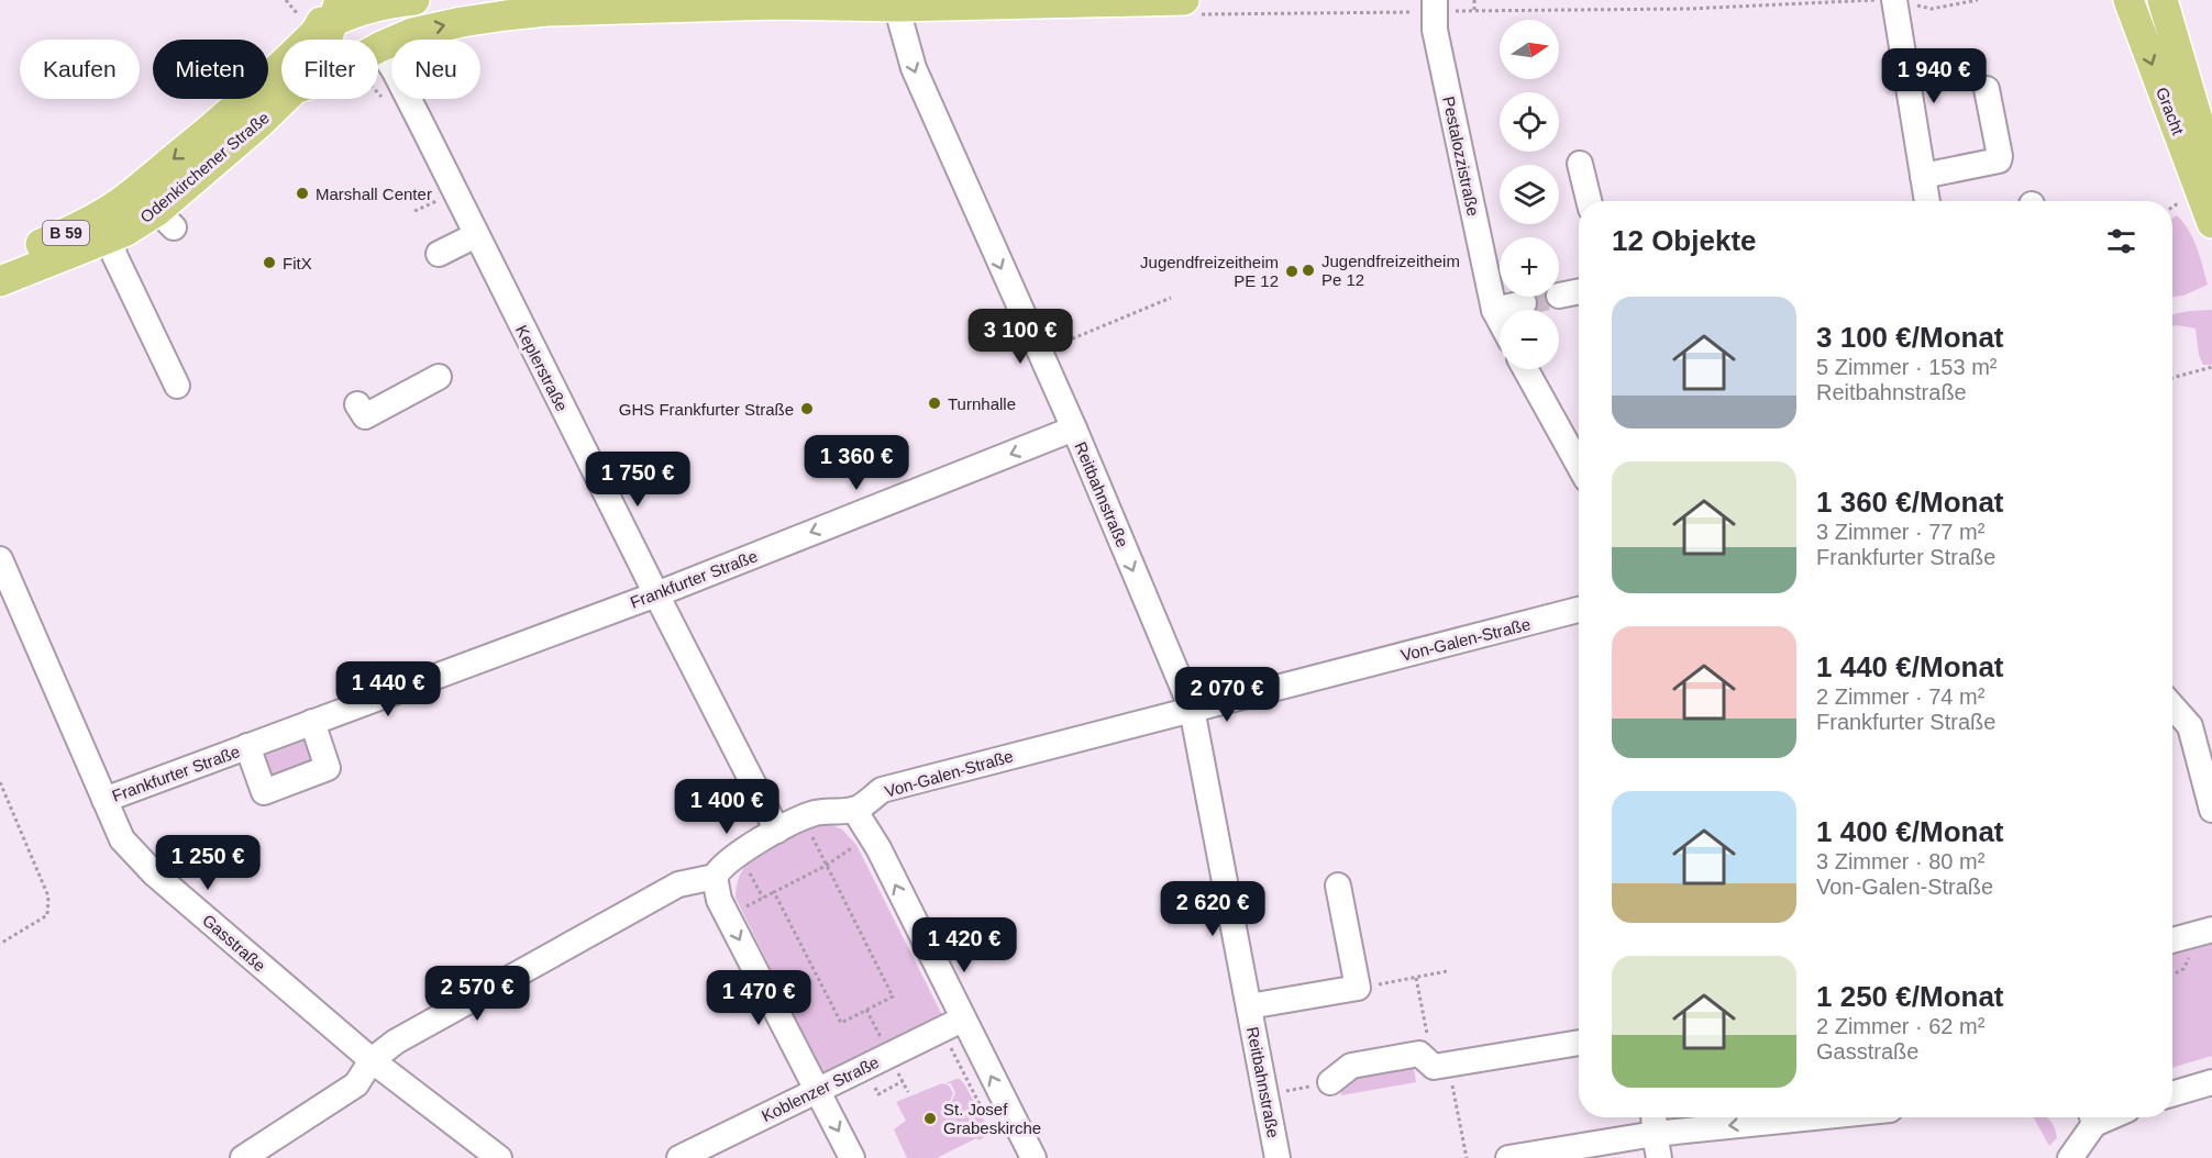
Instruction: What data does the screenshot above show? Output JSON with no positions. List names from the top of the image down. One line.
{"streets":{"main road":["Gracht","Odenkirchener Straße","B 59"],"street":["Pestalozzistraße","Keplerstraße","Reitbahnstraße","Frankfurter Straße","Von-Galen-Straße","Gasstraße","Koblenzer Straße"]},"crossings":[["Keplerstraße","Frankfurter Straße"],["Reitbahnstraße","Frankfurter Straße"],["Reitbahnstraße","Von-Galen-Straße"],["Frankfurter Straße","Gasstraße"]],"one_way":["Reitbahnstraße","Frankfurter Straße"],"places":["Marshall Center","FitX","Jugendfreizeitheim Pe 12","Jugendfreizeitheim PE 12","Turnhalle","GHS Frankfurter Straße","St. Josef Grabeskirche"],"north":"right","page":{"map_buttons":["+","−"],"chip":["Kaufen","Mieten","Filter","Neu"],"price":["1 940 €","3 100 €","1 360 €","1 750 €","1 440 €","2 070 €","1 400 €","1 250 €","2 620 €","1 420 €","2 570 €","1 470 €"],"heading":"12 Objekte","list":[{"name":"3 100 €/Monat","note":"5 Zimmer · 153 m² · Reitbahnstraße"},{"name":"1 360 €/Monat","note":"3 Zimmer · 77 m² · Frankfurter Straße"},{"name":"1 440 €/Monat","note":"2 Zimmer · 74 m² · Frankfurter Straße"},{"name":"1 400 €/Monat","note":"3 Zimmer · 80 m² · Von-Galen-Straße"},{"name":"1 250 €/Monat","note":"2 Zimmer · 62 m² · Gasstraße"}]}}
